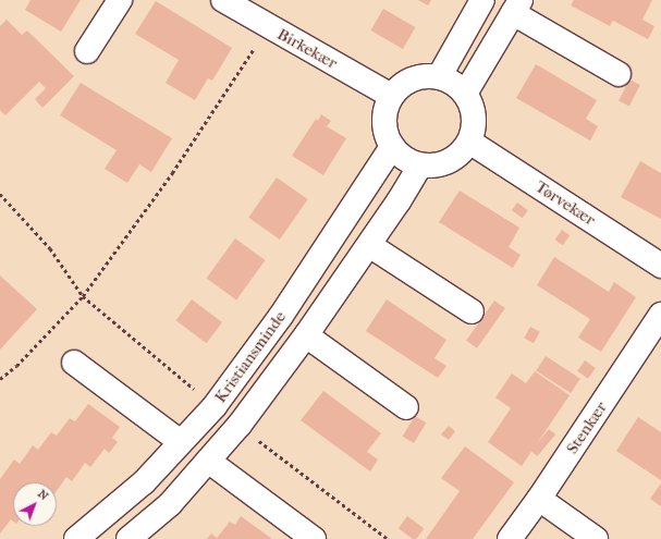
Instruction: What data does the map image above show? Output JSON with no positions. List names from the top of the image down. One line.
{"streets":{"street":["Birkekær","Tørvekær","Kristiansminde","Stenkær"]},"crossings":[["Birkekær","Tørvekær"],["Birkekær","Kristiansminde"],["Tørvekær","Kristiansminde"]],"north":"top right"}
